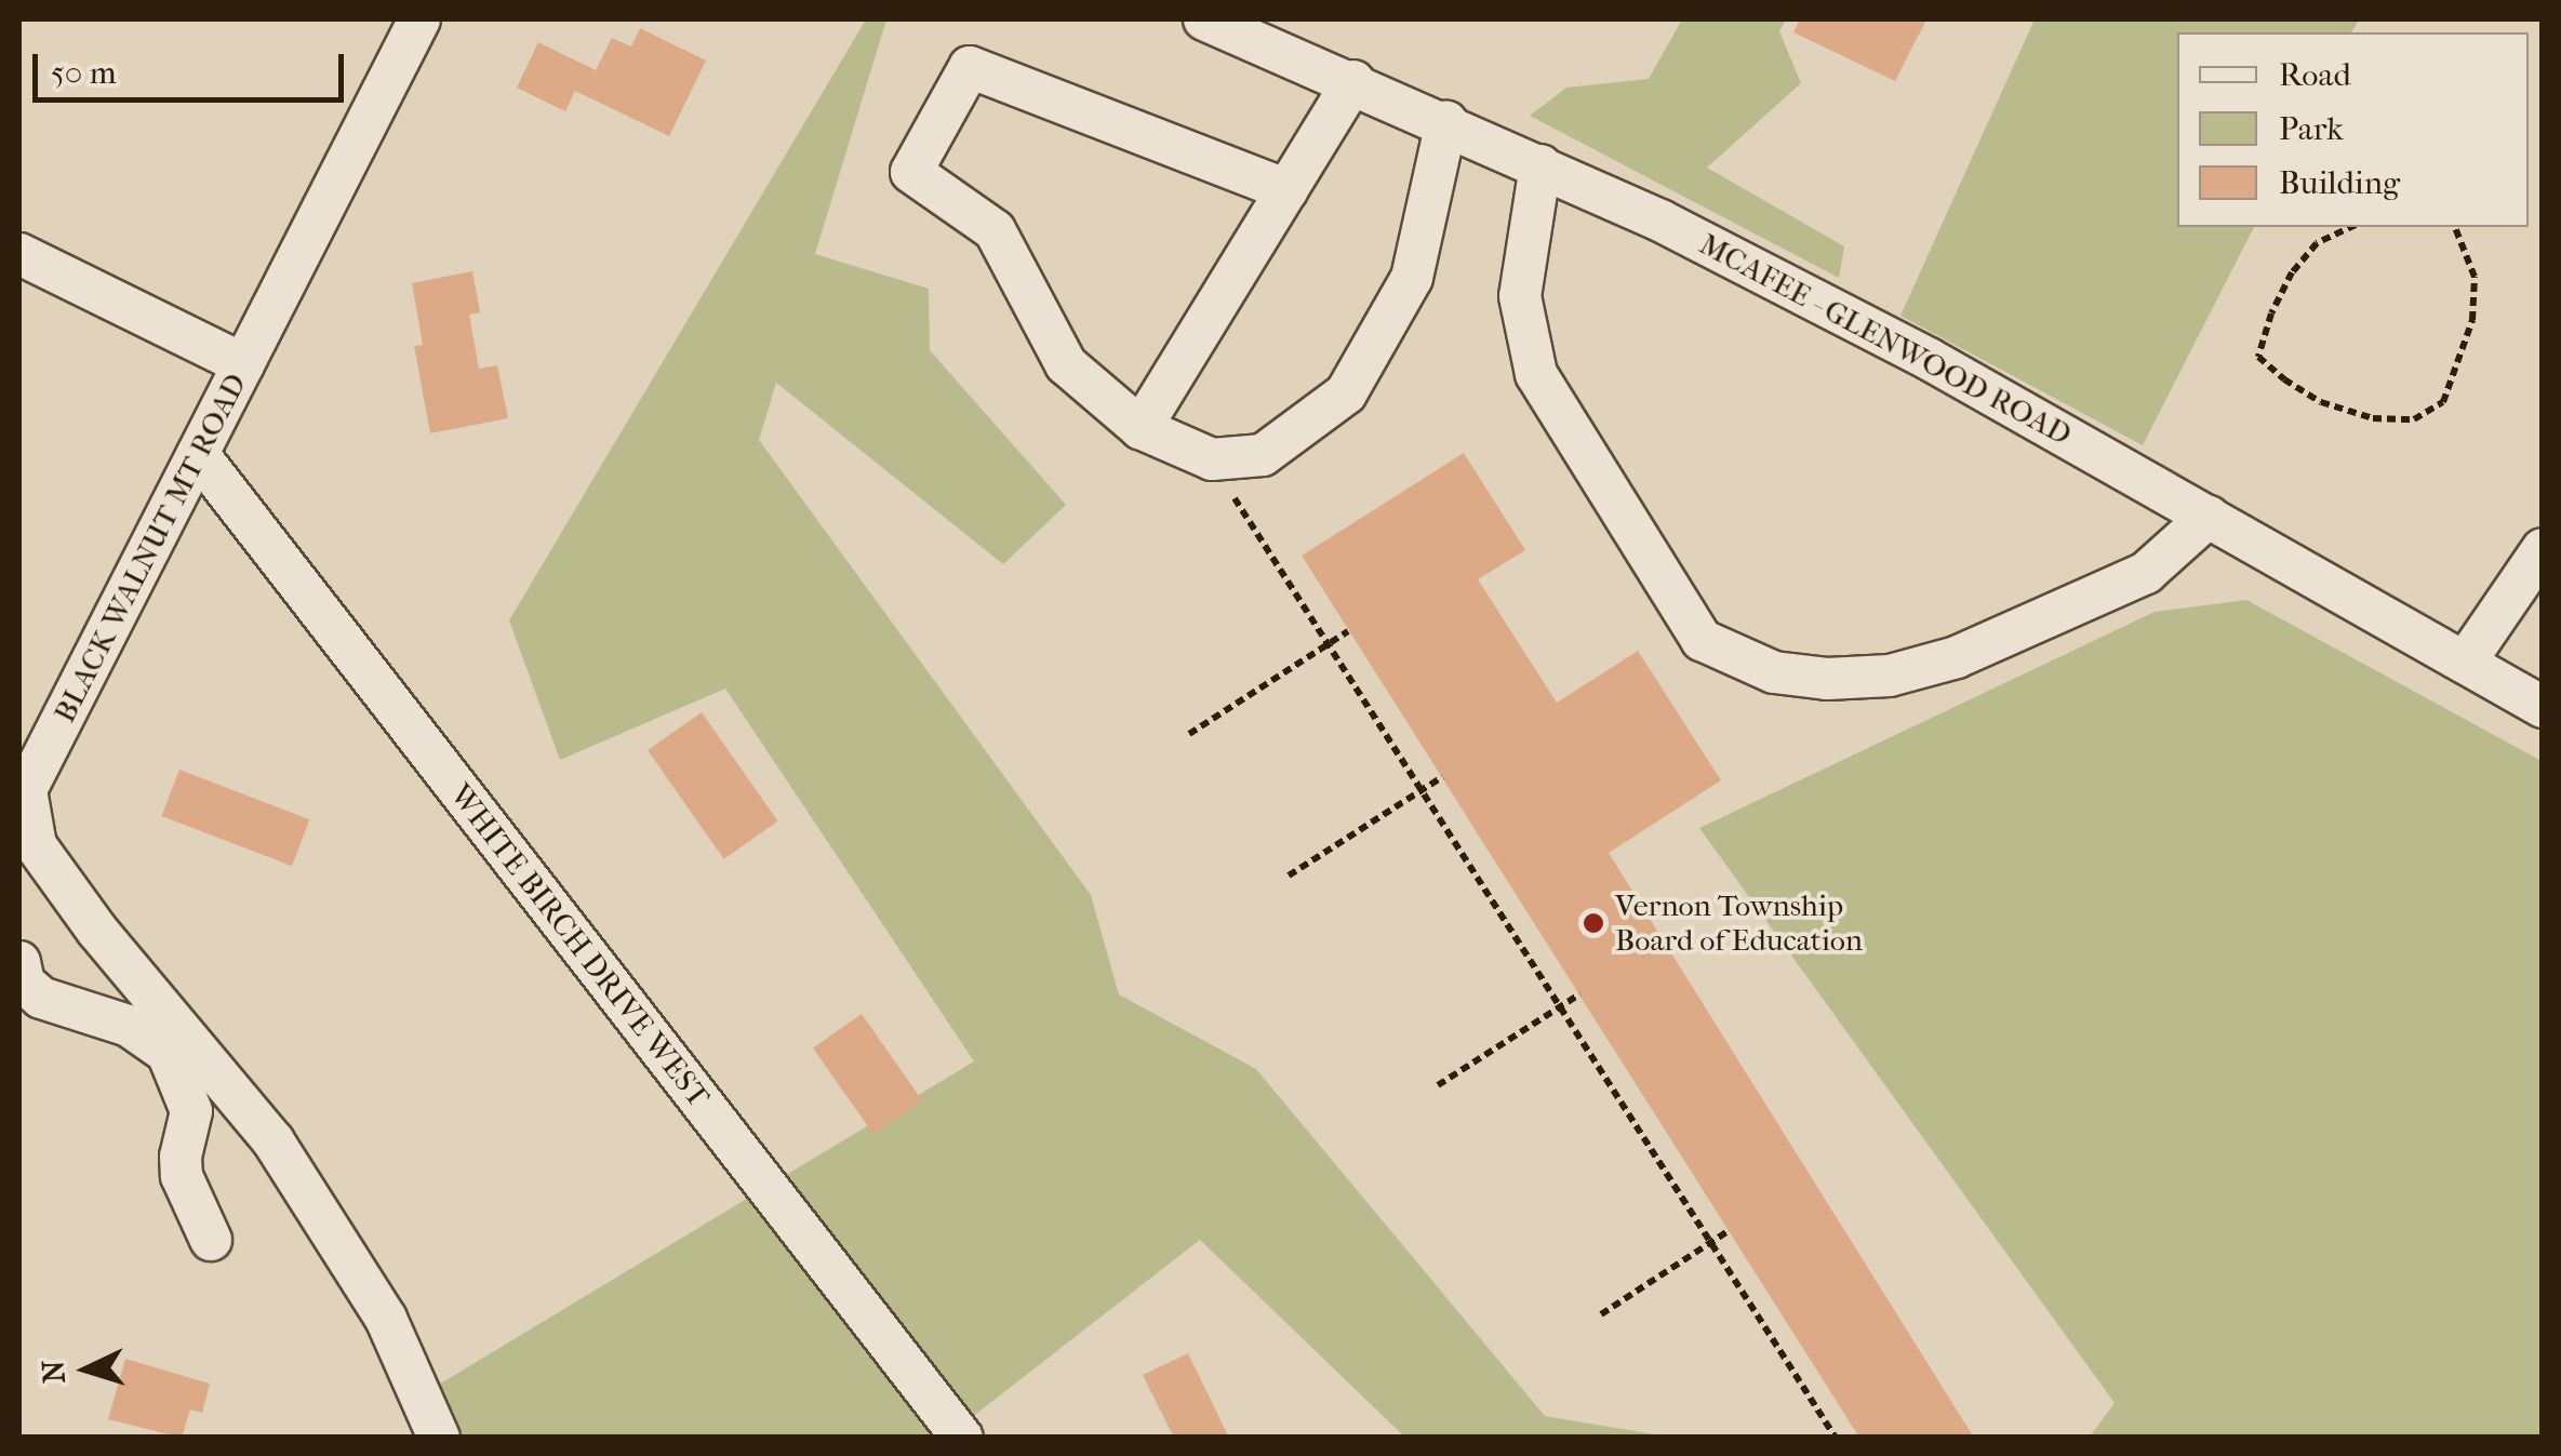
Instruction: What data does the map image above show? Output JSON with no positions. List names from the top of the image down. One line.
{"streets":{"street":["MCAFEE - GLENWOOD ROAD","BLACK WALNUT MT ROAD","WHITE BIRCH DRIVE WEST"]},"crossings":[["BLACK WALNUT MT ROAD","WHITE BIRCH DRIVE WEST"]],"places":["Vernon Township Board of Education"],"legend":["Road","Park","Building"],"scale_bar":"50 m","north":"left"}
